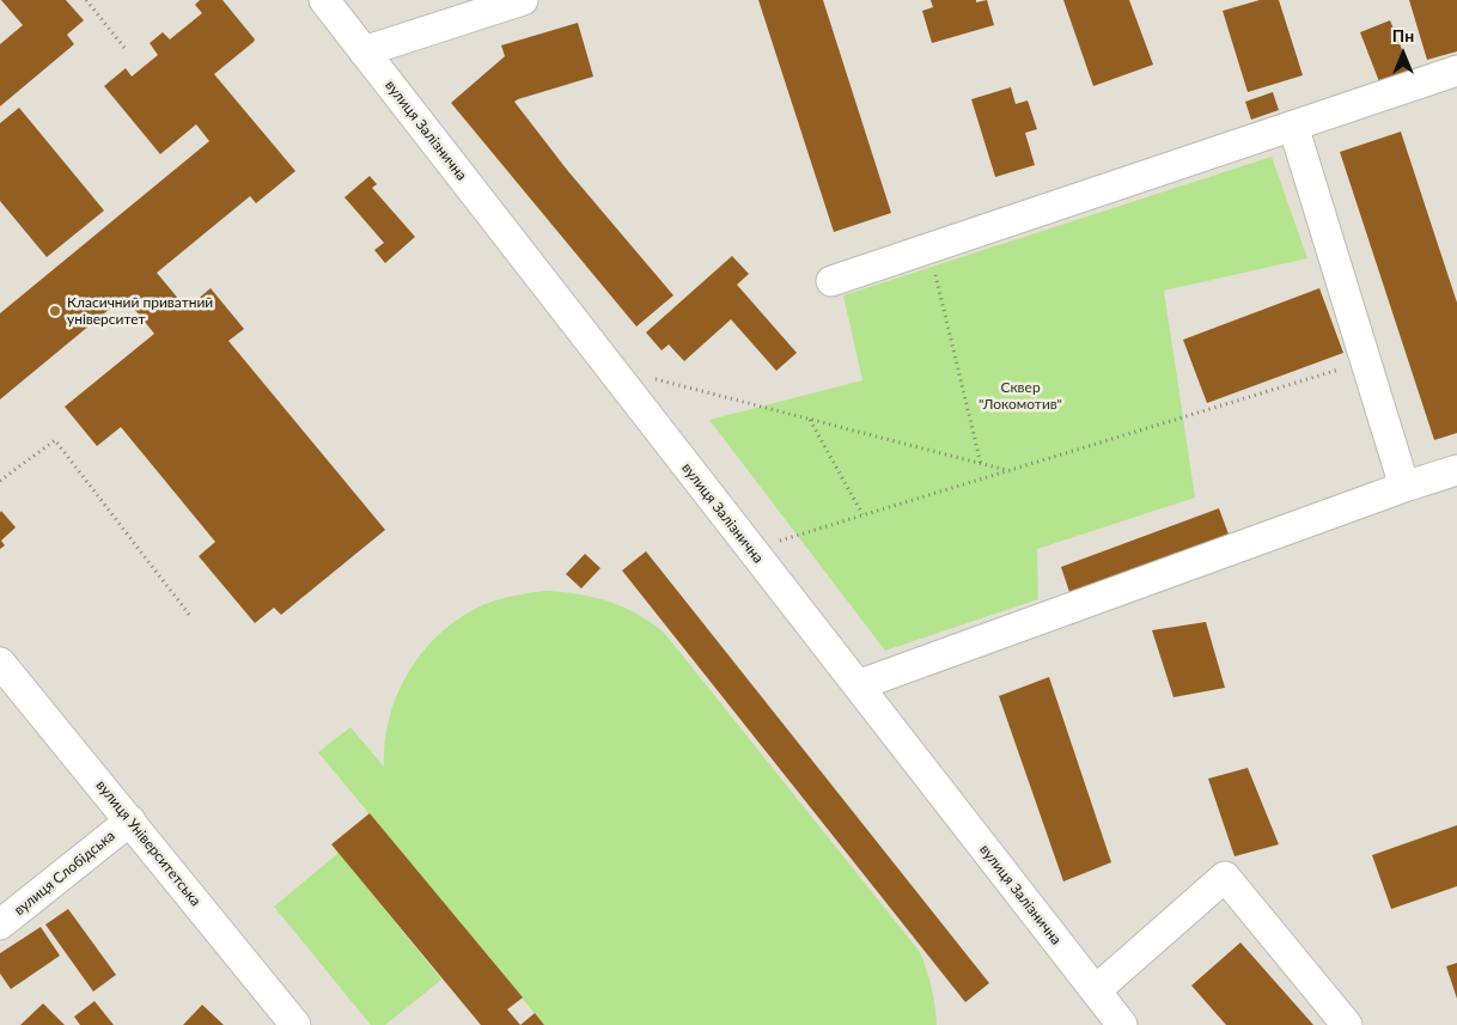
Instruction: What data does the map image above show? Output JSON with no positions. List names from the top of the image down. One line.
{"streets":{"street":["вулиця Залізнична","вулиця Університетська","вулиця Слобідська"]},"crossings":[["вулиця Університетська","вулиця Слобідська"]],"parks":["Сквер \"Локомотив\""],"places":["Класичний приватний університет"],"north":"top"}
